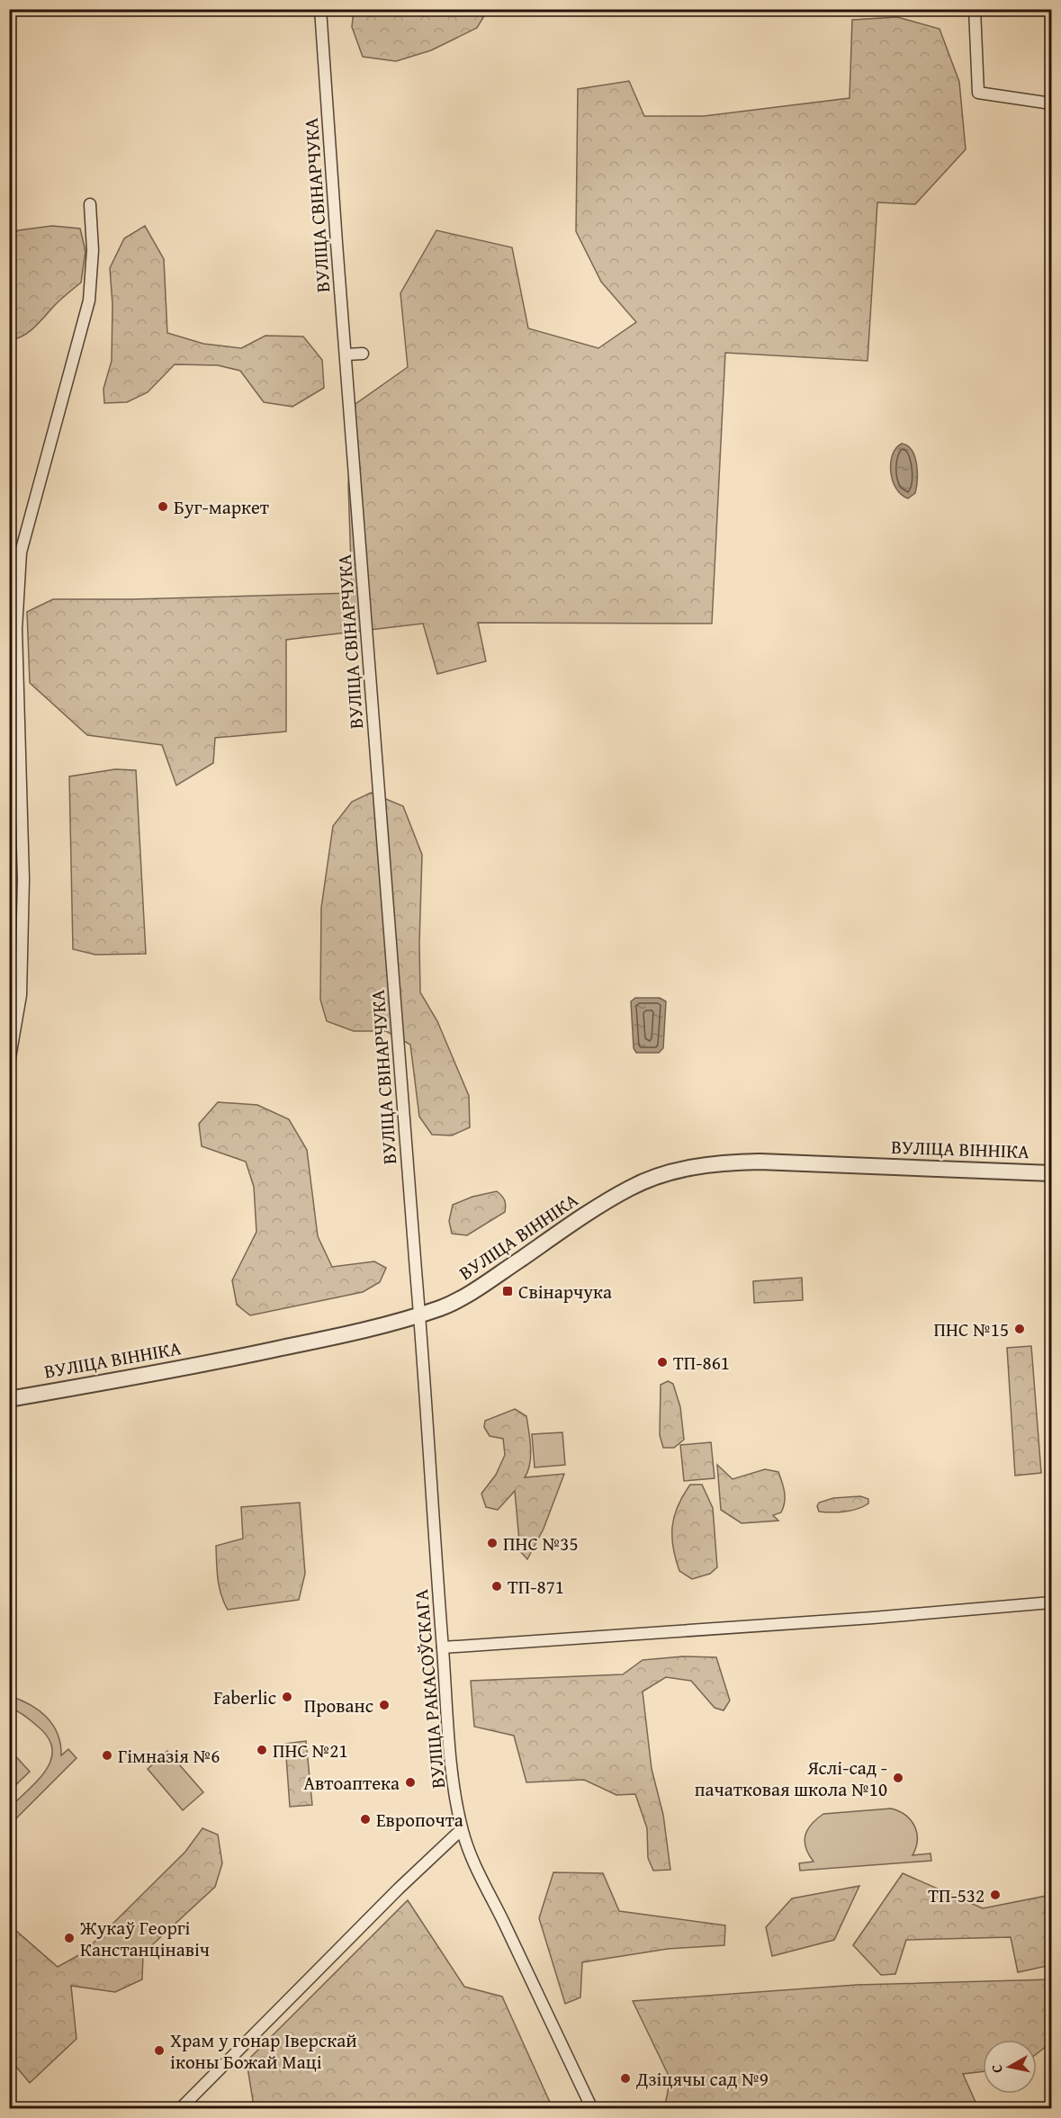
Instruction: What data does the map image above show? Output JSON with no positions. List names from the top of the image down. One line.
{"streets":{"street":["ВУЛІЦА СВІНАРЧУКА","ВУЛІЦА ВІННІКА","ВУЛІЦА РАКАСОЎСКАГА"]},"crossings":[["ВУЛІЦА СВІНАРЧУКА","ВУЛІЦА РАКАСОЎСКАГА"],["ВУЛІЦА ВІННІКА","ВУЛІЦА РАКАСОЎСКАГА"]],"places":{"other":["Буг-маркет","ПНС №15","ТП-861","ПНС №35","ТП-871","Faberlic","Прованс","ПНС №21","Гімназія №6","Яслі-сад - пачатковая школа №10","Автоаптека","Европочта","ТП-532","Жукаў Георгі Канстанцінавіч","Храм у гонар Іверскай іконы Божай Маці","Дзіцячы сад №9"],"transit":["Свінарчука"]},"north":"left"}
